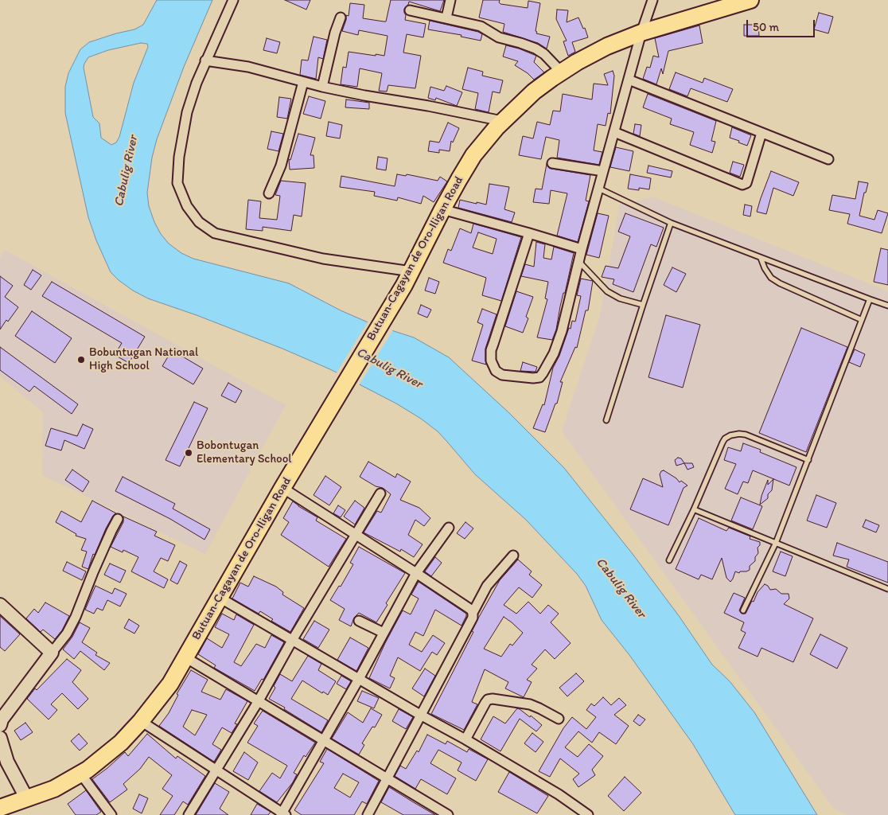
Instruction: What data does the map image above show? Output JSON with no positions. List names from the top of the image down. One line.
{"streets":{"highway":["Butuan-Cagayan de Oro-Iligan Road"]},"water":["Cabulig River"],"places":["Bobuntugan National High School","Bobontugan Elementary School"],"scale_bar":"50 m"}
